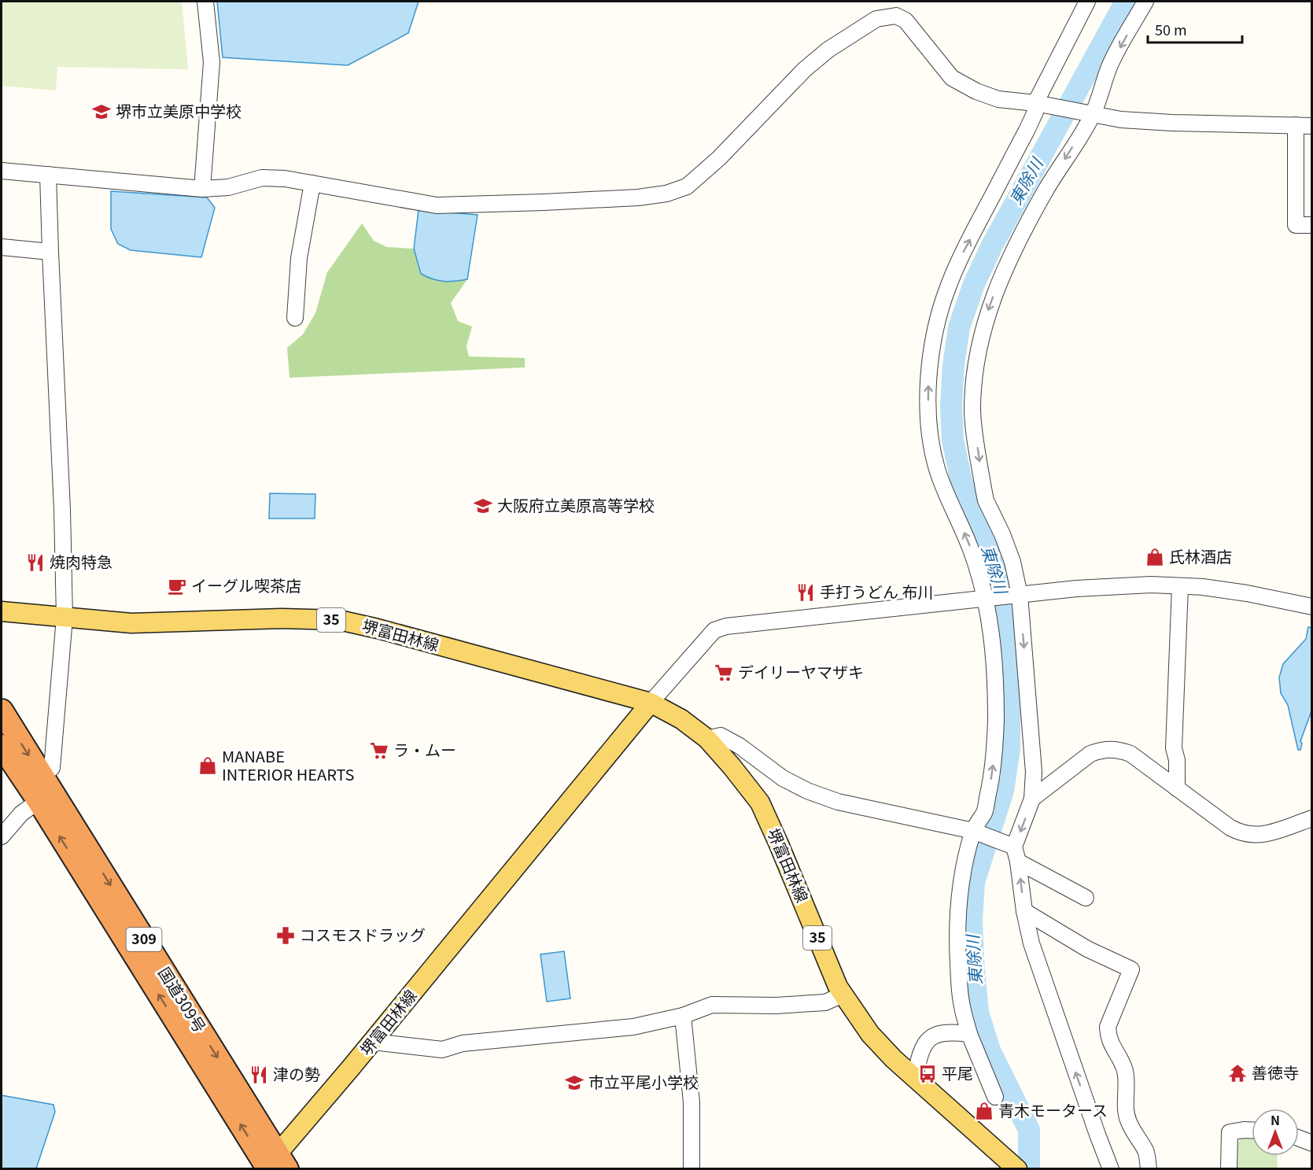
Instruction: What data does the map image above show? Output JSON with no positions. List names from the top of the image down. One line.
{"streets":{"highway":["309","国道309号"],"main road":["35","堺富田林線"]},"crossings":[["堺富田林線","国道309号"]],"water":["東除川"],"places":{"school or university":["堺市立美原中学校","大阪府立美原高等学校","市立平尾小学校"],"shop":["氏林酒店","MANABE INTERIOR HEARTS","青木モータース"],"restaurant":["焼肉特急","手打うどん 布川","津の勢"],"cafe":["イーグル喫茶店"],"supermarket":["デイリーヤマザキ","ラ・ムー"],"pharmacy":["コスモスドラッグ"],"temple":["善徳寺"],"bus stop":["平尾"]},"scale_bar":"50 m","north":"top"}
